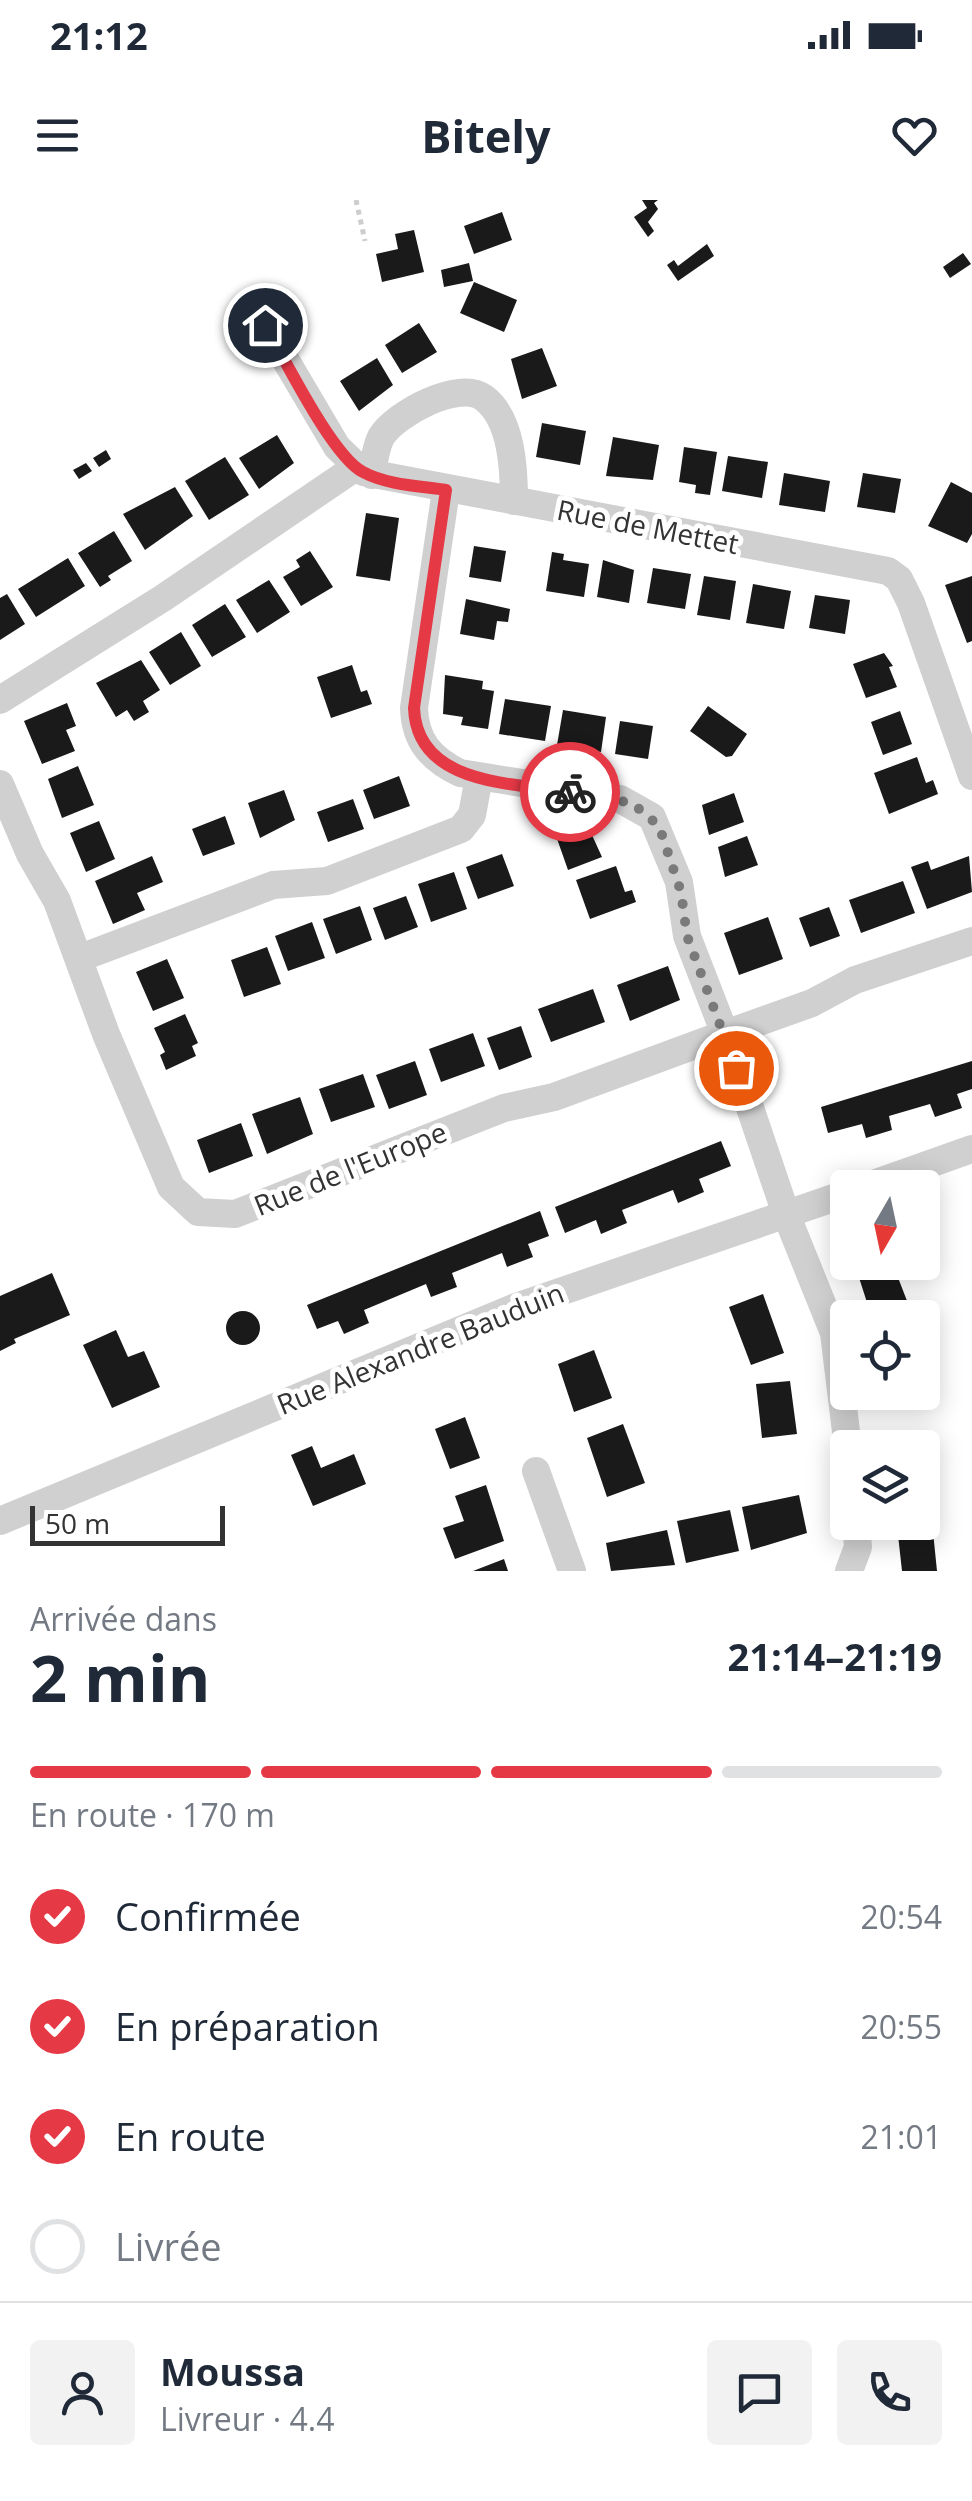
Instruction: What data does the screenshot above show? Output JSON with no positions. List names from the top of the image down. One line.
{"streets":{"street":["Rue de Mettet","Rue de l'Europe","Rue Alexandre Bauduin"]},"scale_bar":"50 m","north":"bottom","page":{"status":"21:12","header":"Bitely","scale":"50 m","heading":["2 min","Arrivée dans","21:14–21:19"],"panel":["Moussa","Livreur · 4.4"],"bar":"En route · 170 m","list":[["Confirmée","20:54"],["En préparation","20:55"],["En route","21:01"],"Livrée"]}}
